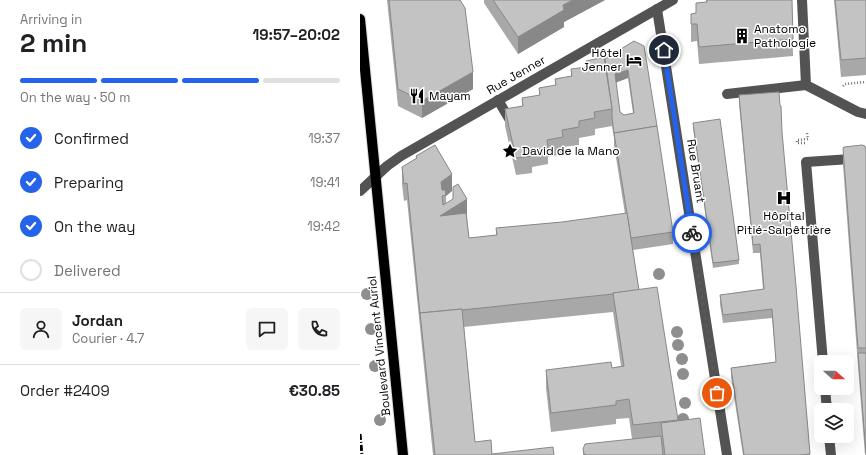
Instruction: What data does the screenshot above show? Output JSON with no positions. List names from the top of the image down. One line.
{"streets":{"main road":["Boulevard Vincent Auriol"],"street":["Rue Jenner","Rue Bruant"]},"crossings":[["Rue Jenner","Rue Bruant"],["Rue Jenner","Boulevard Vincent Auriol"]],"places":{"building":["Anatomo Pathologie"],"hotel":["Hôtel Jenner"],"restaurant":["Mayam"],"place":["David de la Mano"],"hospital":["Hôpital Pitié-Salpêtrière"]},"north":"right","page":{"heading":["2 min","Arriving in","19:57–20:02"],"panel":["Jordan","Courier · 4.7","Order #2409","€30.85"],"bar":"On the way · 50 m","list":[["Confirmed","19:37"],["Preparing","19:41"],["On the way","19:42"],"Delivered"]}}
